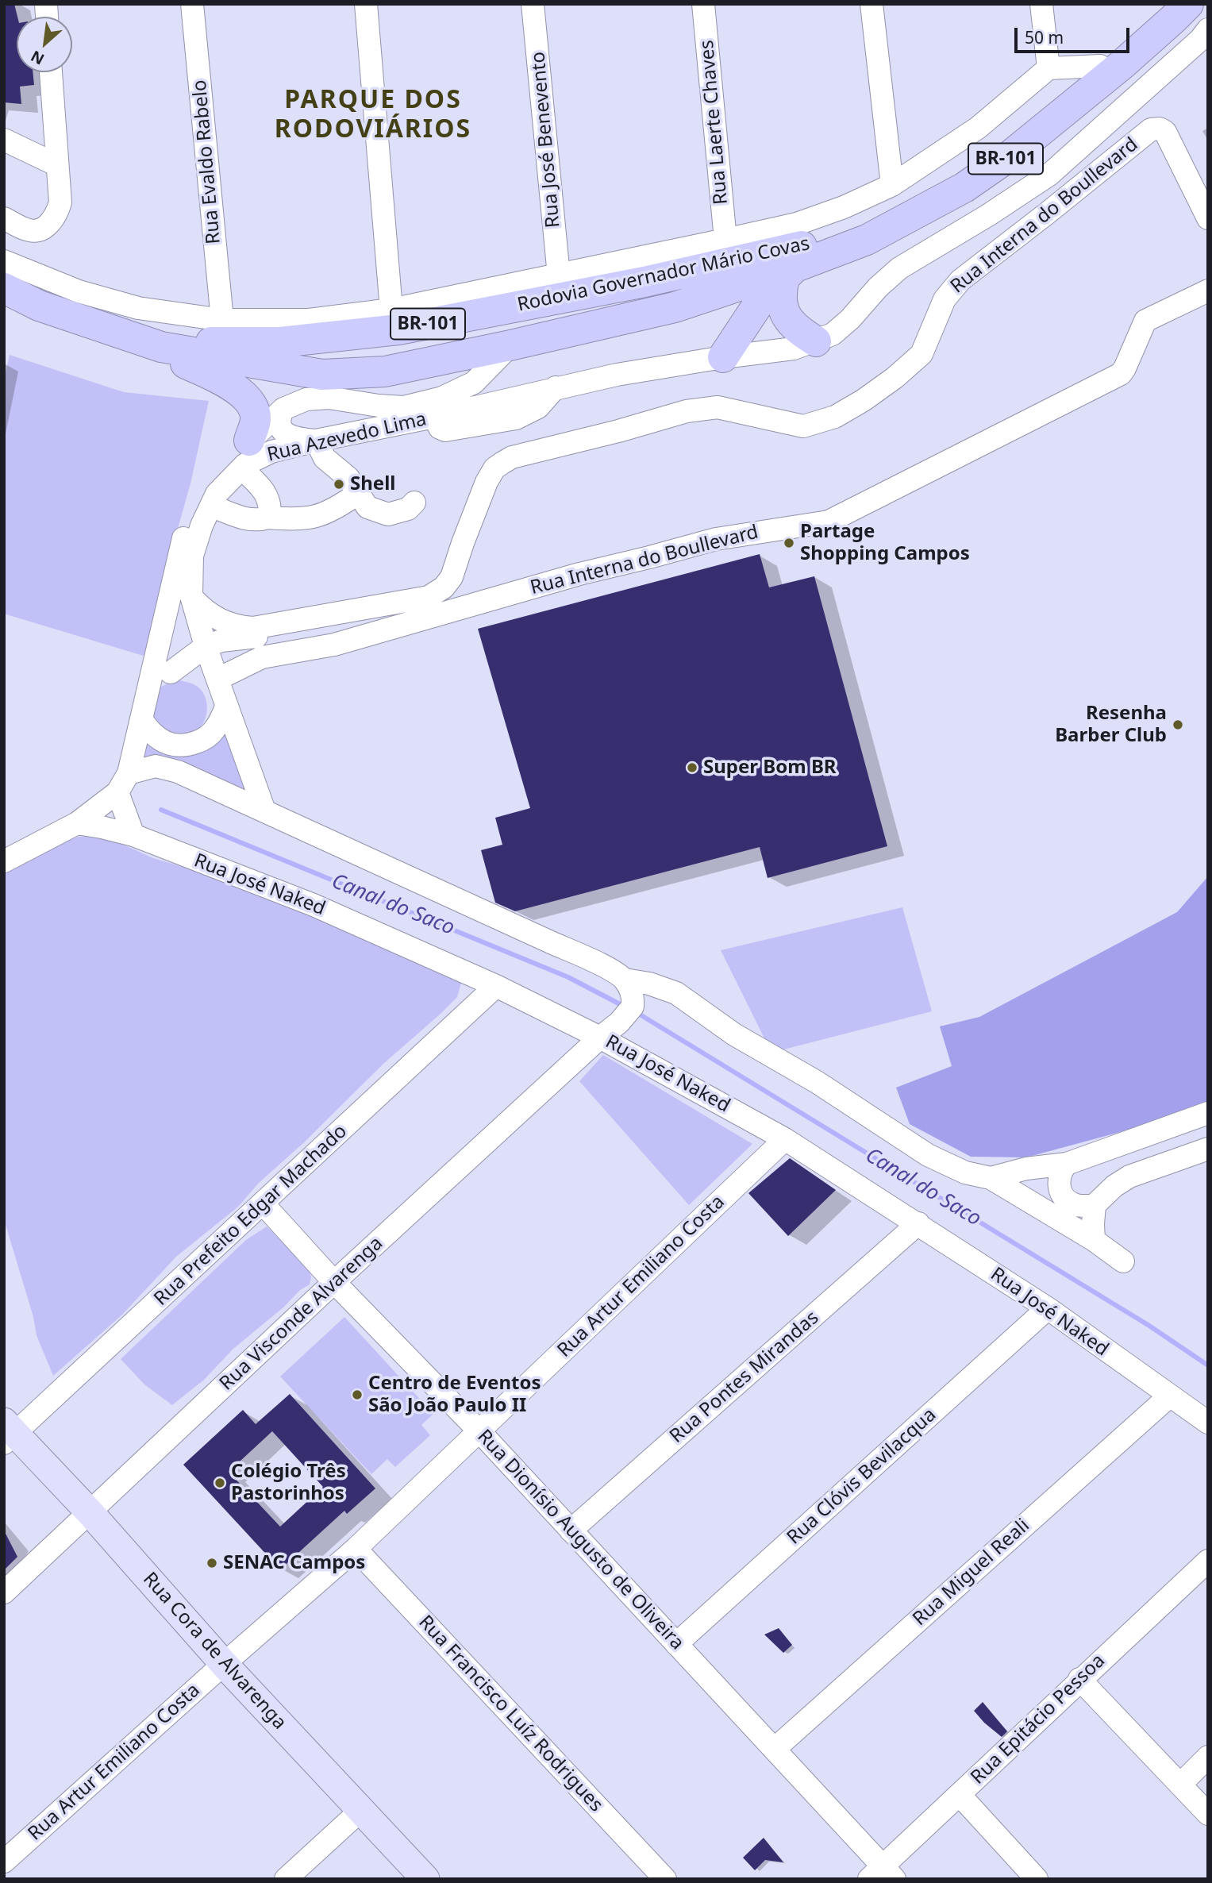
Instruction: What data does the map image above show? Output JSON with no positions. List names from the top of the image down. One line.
{"streets":{"highway":["BR-101","Rodovia Governador Mário Covas"],"main road":["Rua Cora de Alvarenga"],"street":["Rua Laerte Chaves","Rua José Benevento","Rua Evaldo Rabelo","Rua Interna do Boullevard","Rua Azevedo Lima","Rua José Naked","Rua Prefeito Edgar Machado","Rua Artur Emiliano Costa","Rua Visconde Alvarenga","Rua Pontes Mirandas","Rua Clóvis Bevilacqua","Rua Dionísio Augusto de Oliveira","Rua Miguel Reali","Rua Francisco Luíz Rodrigues","Rua Epitácio Pessoa"]},"crossings":[["Rua Interna do Boullevard","Rua Azevedo Lima"],["Rodovia Governador Mário Covas","Rua Azevedo Lima"],["Rua Azevedo Lima","Rua José Naked"],["Rua José Naked","Rua Prefeito Edgar Machado"],["Rua José Naked","Rua Artur Emiliano Costa"],["Rua José Naked","Rua Visconde Alvarenga"],["Rua José Naked","Rua Pontes Mirandas"],["Rua José Naked","Rua Clóvis Bevilacqua"],["Rua José Naked","Rua Miguel Reali"],["Rua Prefeito Edgar Machado","Rua Dionísio Augusto de Oliveira"],["Rua Prefeito Edgar Machado","Rua Cora de Alvarenga"],["Rua Artur Emiliano Costa","Rua Dionísio Augusto de Oliveira"],["Rua Artur Emiliano Costa","Rua Cora de Alvarenga"],["Rua Artur Emiliano Costa","Rua Francisco Luíz Rodrigues"],["Rua Visconde Alvarenga","Rua Dionísio Augusto de Oliveira"],["Rua Visconde Alvarenga","Rua Cora de Alvarenga"],["Rua Pontes Mirandas","Rua Dionísio Augusto de Oliveira"],["Rua Clóvis Bevilacqua","Rua Dionísio Augusto de Oliveira"],["Rua Dionísio Augusto de Oliveira","Rua Miguel Reali"],["Rua Dionísio Augusto de Oliveira","Rua Epitácio Pessoa"]],"districts":["PARQUE DOS RODOVIÁRIOS"],"water":["Canal do Saco"],"places":["Shell","Partage Shopping Campos","Resenha Barber Club","Super Bom BR","Centro de Eventos São João Paulo II","Colégio Três Pastorinhos","SENAC Campos"],"scale_bar":"50 m","north":"bottom left"}
